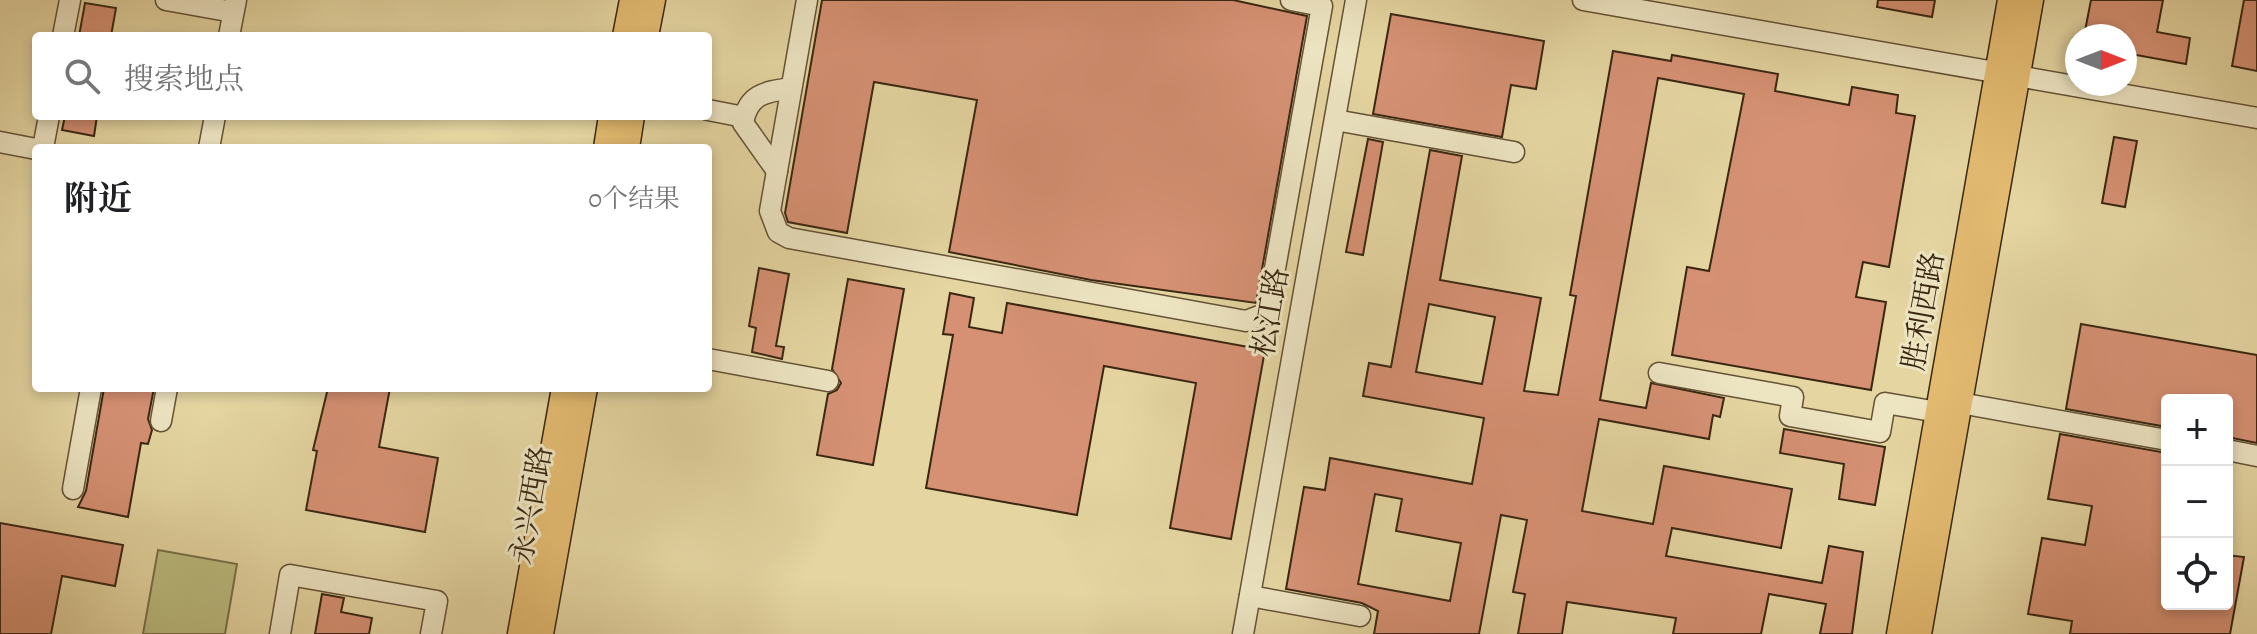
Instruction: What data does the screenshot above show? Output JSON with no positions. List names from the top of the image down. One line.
{"streets":{"main road":["胜利西路","永兴西路"],"street":["松江路"]},"north":"right","page":{"search":"搜索地点","heading":["附近","0个结果"],"map_buttons":["+","−"]}}
